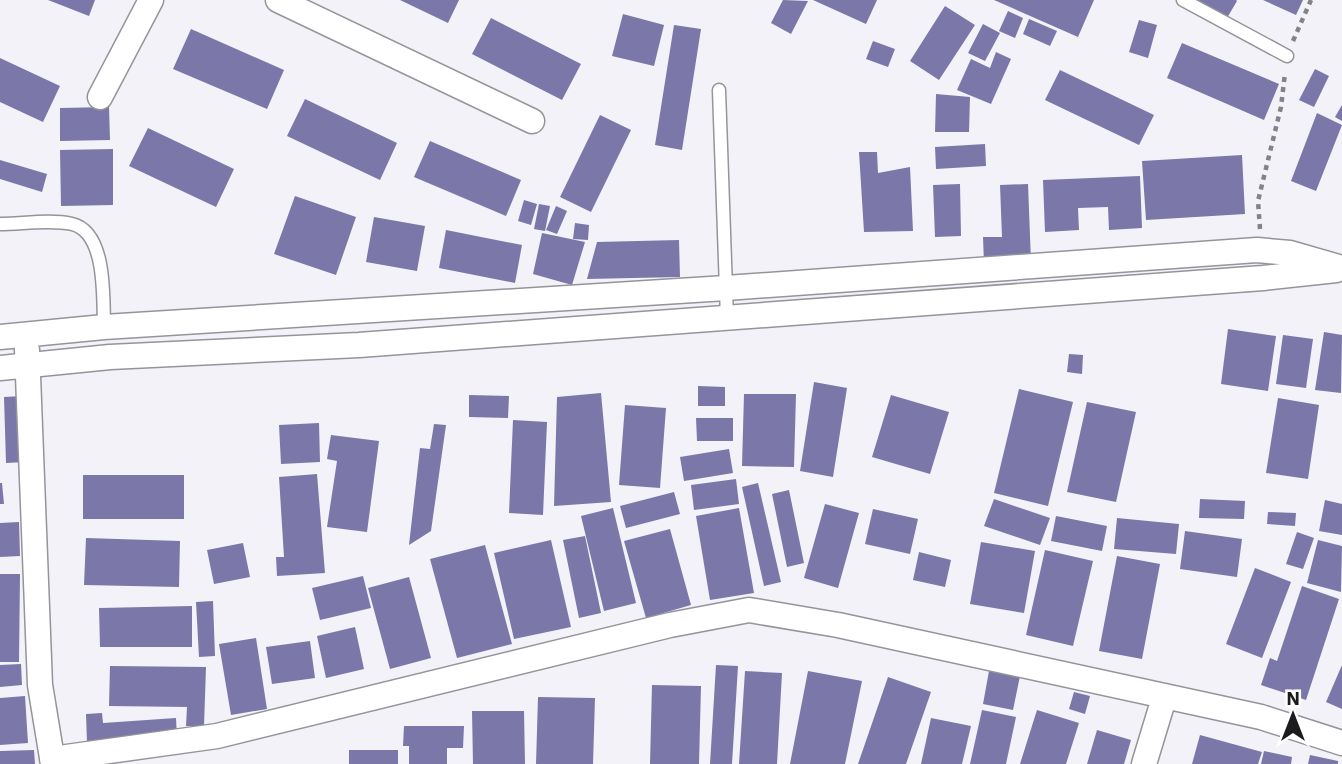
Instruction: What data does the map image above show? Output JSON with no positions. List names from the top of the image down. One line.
{"north":"top"}
